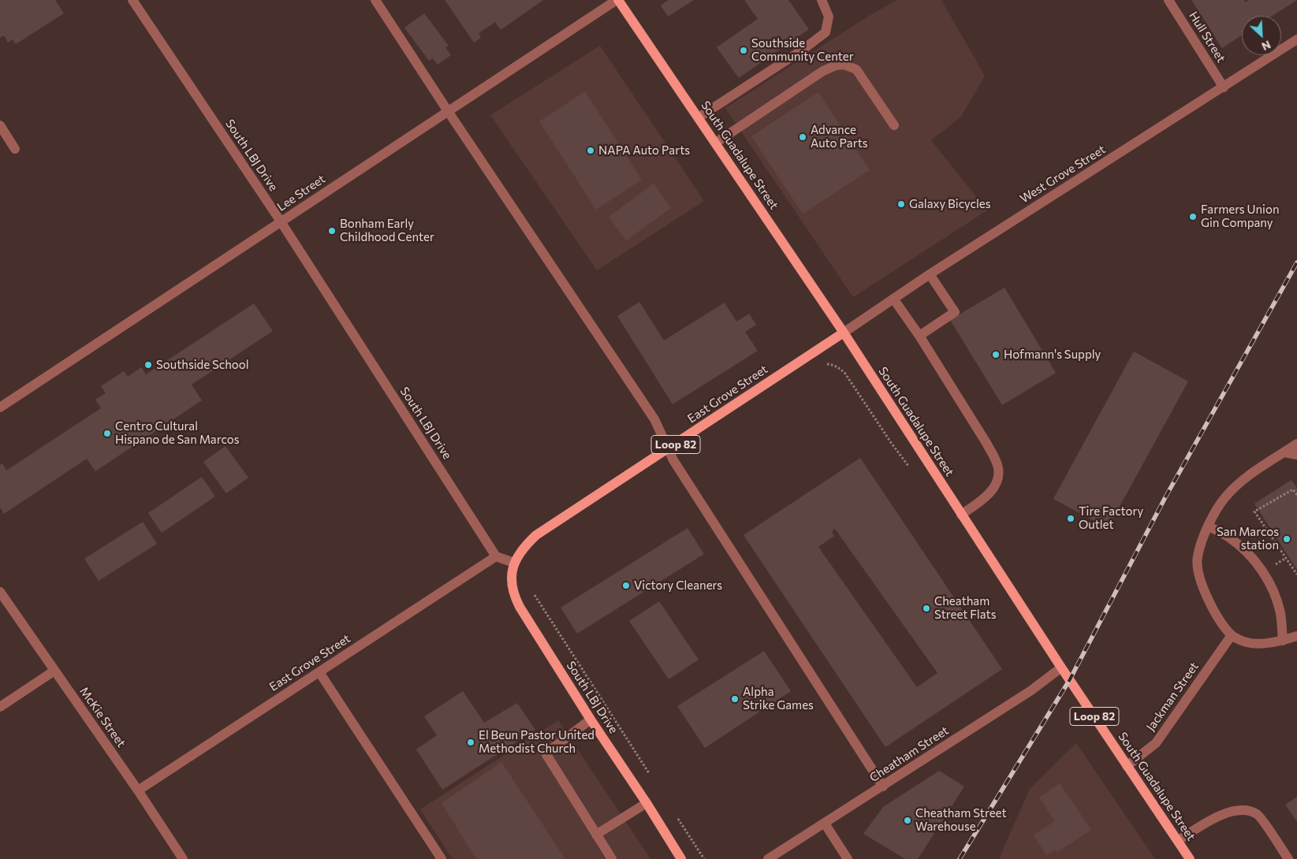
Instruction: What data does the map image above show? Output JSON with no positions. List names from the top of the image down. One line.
{"streets":{"main road":["South LBJ Drive","South Guadalupe Street","East Grove Street","Loop 82"],"street":["Hull Street","West Grove Street","Lee Street","Jackman Street","McKie Street","Cheatham Street"]},"crossings":[["Hull Street","West Grove Street"],["South LBJ Drive","Lee Street"],["South LBJ Drive","East Grove Street"],["South Guadalupe Street","West Grove Street"],["South Guadalupe Street","Lee Street"],["South Guadalupe Street","East Grove Street"],["South Guadalupe Street","Jackman Street"],["South Guadalupe Street","Cheatham Street"],["West Grove Street","East Grove Street"],["East Grove Street","McKie Street"]],"places":["Southside Community Center","Advance Auto Parts","NAPA Auto Parts","Galaxy Bicycles","Farmers Union Gin Company","Bonham Early Childhood Center","Hofmann's Supply","Southside School","Centro Cultural Hispano de San Marcos","Tire Factory Outlet","San Marcos station","Victory Cleaners","Cheatham Street Flats","Alpha Strike Games","El Beun Pastor United Methodist Church","Cheatham Street Warehouse"],"north":"bottom right"}
